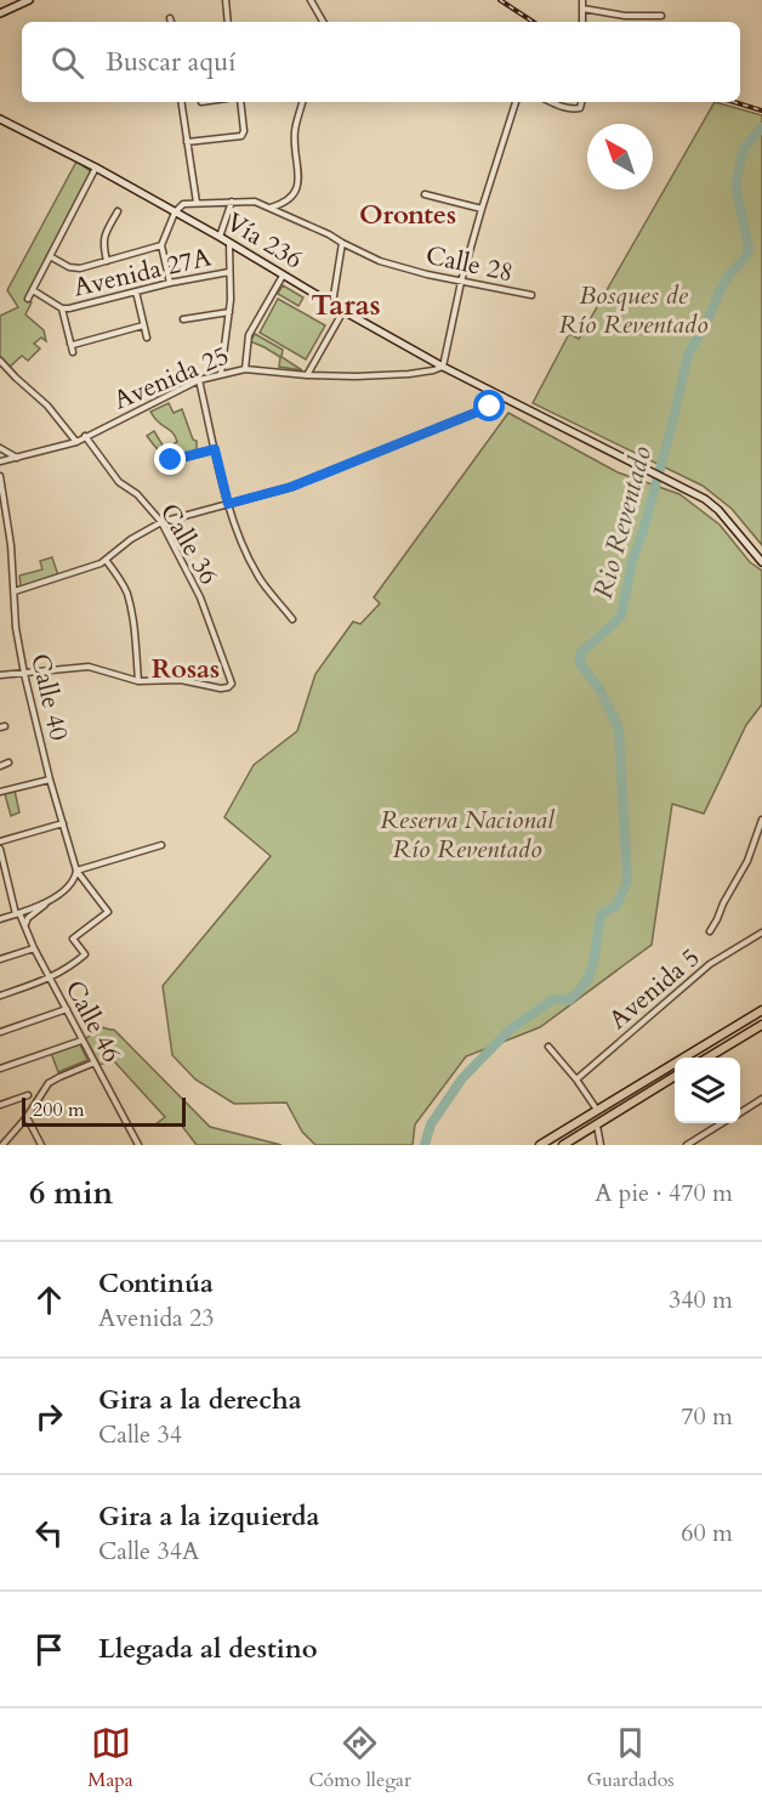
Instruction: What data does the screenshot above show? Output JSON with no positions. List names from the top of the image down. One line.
{"streets":{"main road":["Vía 236"],"street":["Calle 28","Avenida 27A","Avenida 25","Calle 36","Calle 40","Avenida 5","Calle 46"]},"crossings":[["Vía 236","Calle 28"],["Vía 236","Avenida 25"],["Avenida 25","Calle 36"],["Calle 40","Calle 46"]],"districts":["Orontes","Taras","Rosas"],"water":["Rio Reventado"],"parks":["Bosques de Río Reventado","Reserva Nacional Río Reventado"],"scale_bar":"200 m","north":"top left","page":{"search":"Buscar aquí","scale":"200 m","heading":["6 min","A pie · 470 m"],"list":[["Continúa","Avenida 23","340 m"],["Gira a la derecha","Calle 34","70 m"],["Gira a la izquierda","Calle 34A","60 m"],"Llegada al destino"],"nav":["Mapa","Cómo llegar","Guardados"]}}
